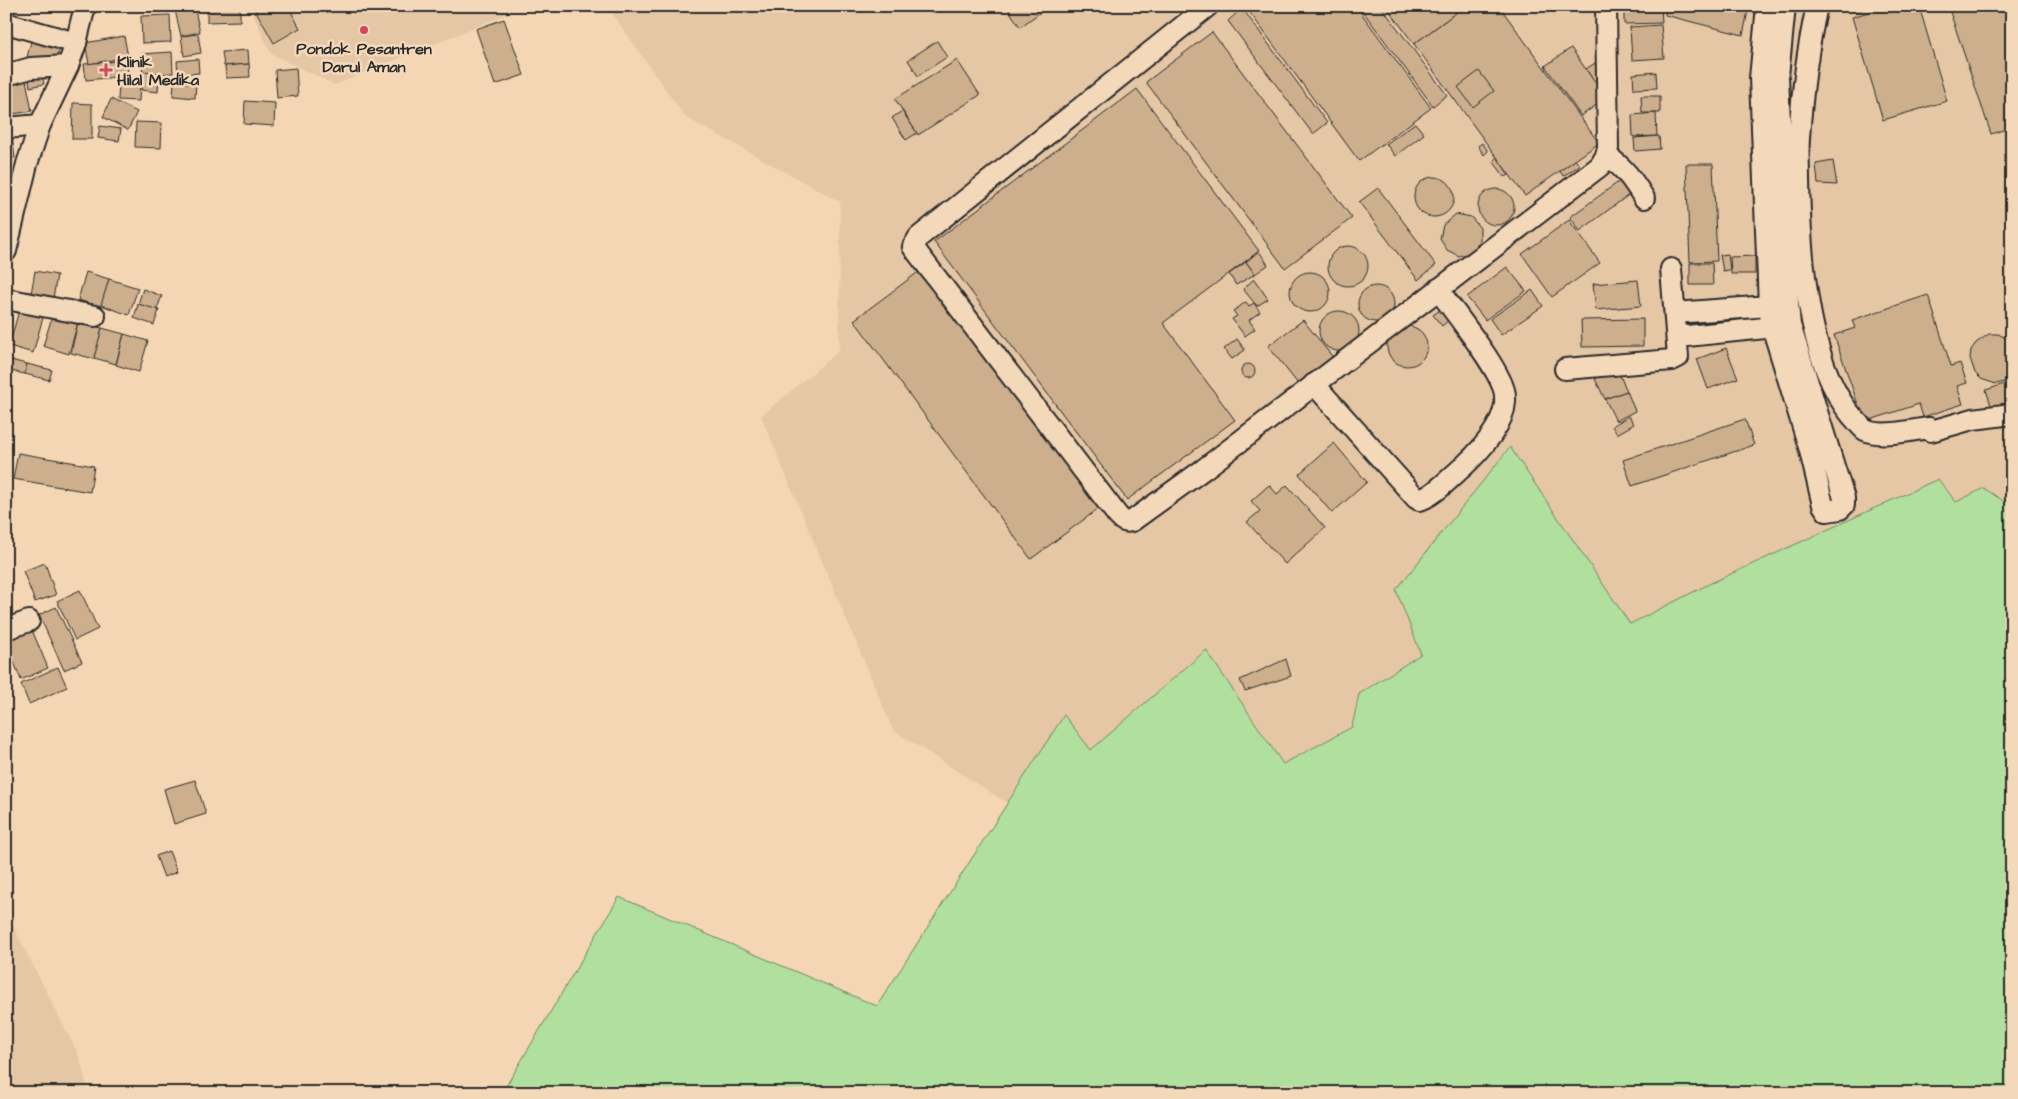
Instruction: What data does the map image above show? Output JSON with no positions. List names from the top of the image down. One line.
{"places":{"other":["Pondok Pesantren Darul Aman"],"health":["Klinik Hilal Medika"]}}
